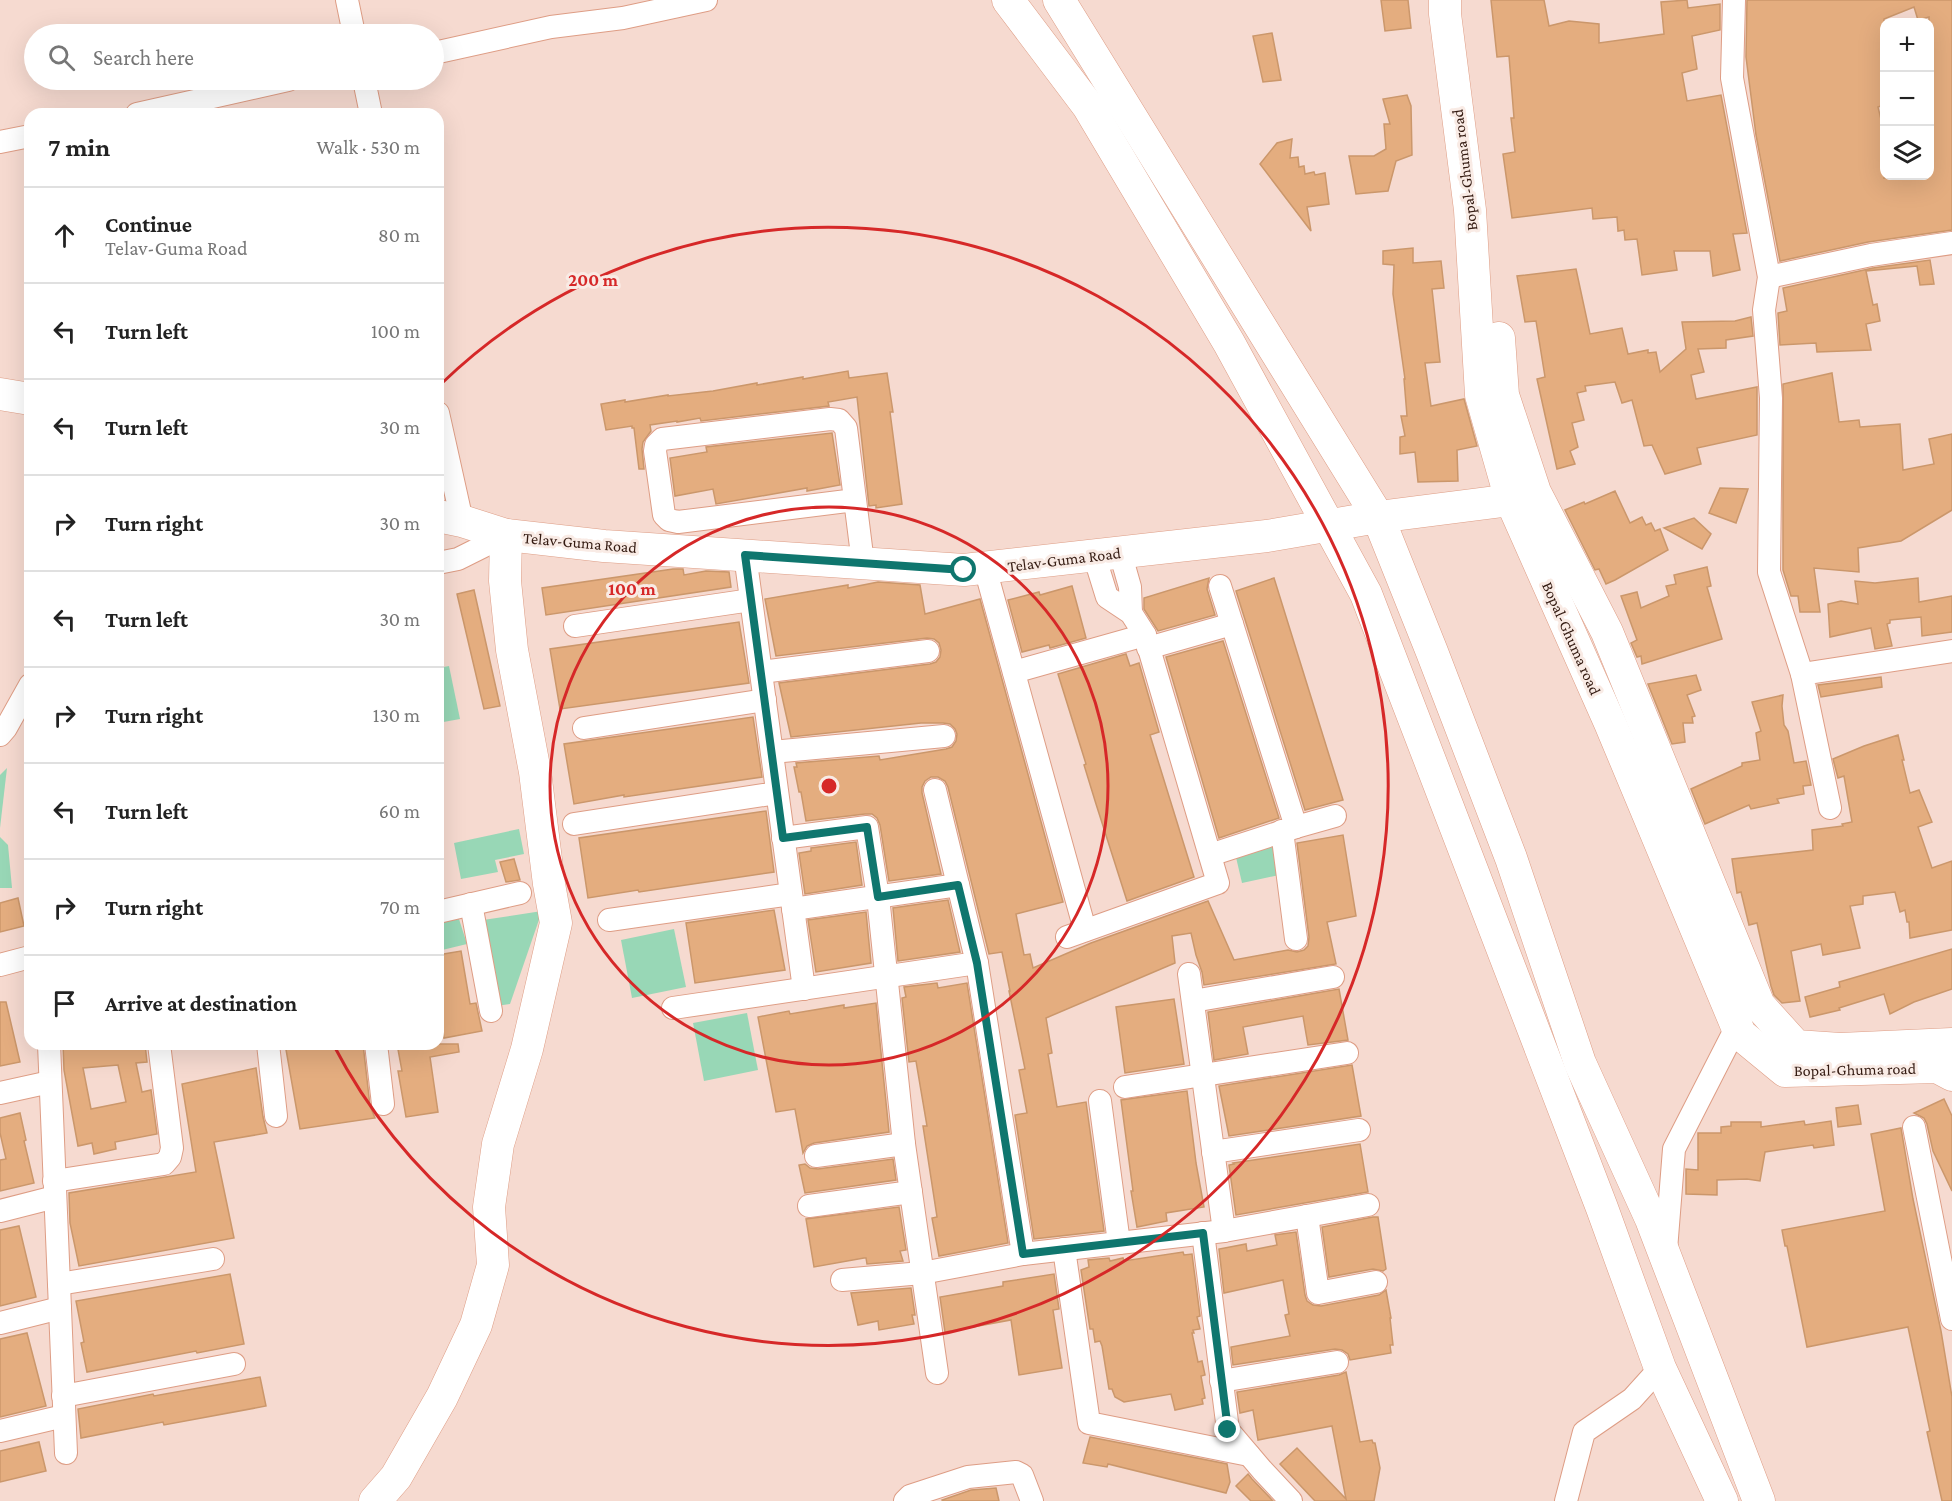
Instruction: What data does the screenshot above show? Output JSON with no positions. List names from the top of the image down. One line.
{"streets":{"street":["Bopal-Ghuma road","Telav-Guma Road"]},"crossings":[["Bopal-Ghuma road","Telav-Guma Road"]],"page":{"map_buttons":["+","−"],"search":"Search here","heading":["7 min","Walk · 530 m"],"list":[["Continue","Telav-Guma Road","80 m"],["Turn left","100 m"],["Turn left","30 m"],["Turn right","30 m"],["Turn left","30 m"],["Turn right","130 m"],["Turn left","60 m"],["Turn right","70 m"],"Arrive at destination"]},"rings":["200 m","100 m"]}
